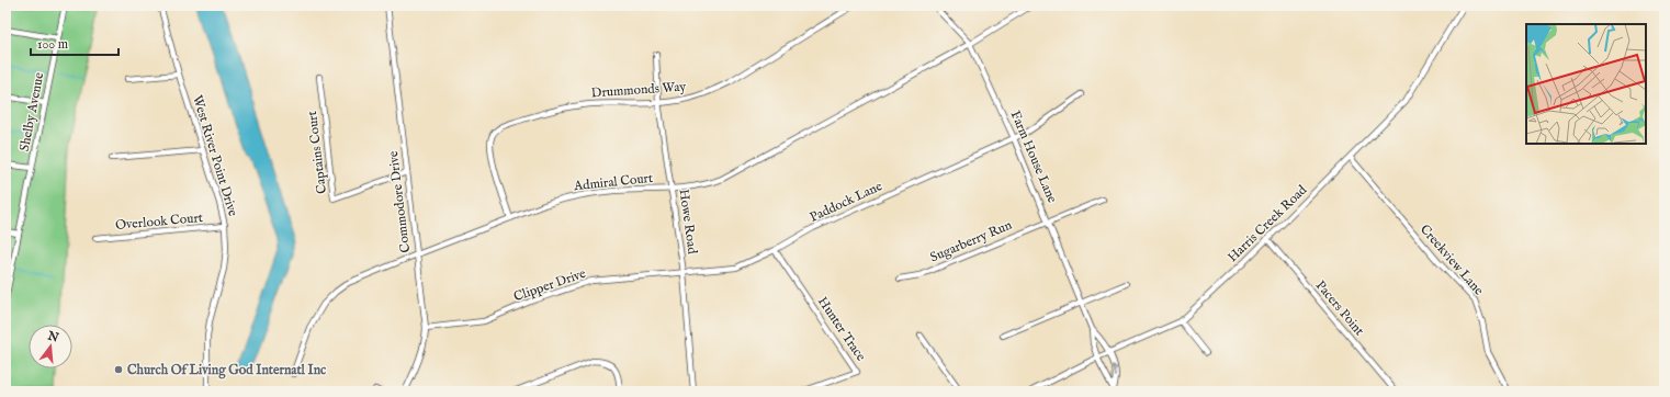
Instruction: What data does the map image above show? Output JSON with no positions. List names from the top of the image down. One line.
{"streets":{"street":["Drummonds Way","Shelby Avenue","Captains Court","West River Point Drive","Farm House Lane","Admiral Court","Commodore Drive","Paddock Lane","Overlook Court","Howe Road","Harris Creek Road","Sugarberry Run","Creekview Lane","Clipper Drive","Pacers Point","Hunter Trace"]},"crossings":[["Drummonds Way","Admiral Court"],["Drummonds Way","Howe Road"],["Captains Court","Commodore Drive"],["West River Point Drive","Overlook Court"],["Farm House Lane","Admiral Court"],["Farm House Lane","Paddock Lane"],["Farm House Lane","Harris Creek Road"],["Farm House Lane","Sugarberry Run"],["Admiral Court","Commodore Drive"],["Admiral Court","Howe Road"],["Commodore Drive","Clipper Drive"],["Paddock Lane","Howe Road"],["Paddock Lane","Clipper Drive"],["Paddock Lane","Hunter Trace"],["Howe Road","Clipper Drive"],["Harris Creek Road","Creekview Lane"],["Harris Creek Road","Pacers Point"]],"places":["Church Of Living God Internatl Inc"],"scale_bar":"100 m","north":"top"}
